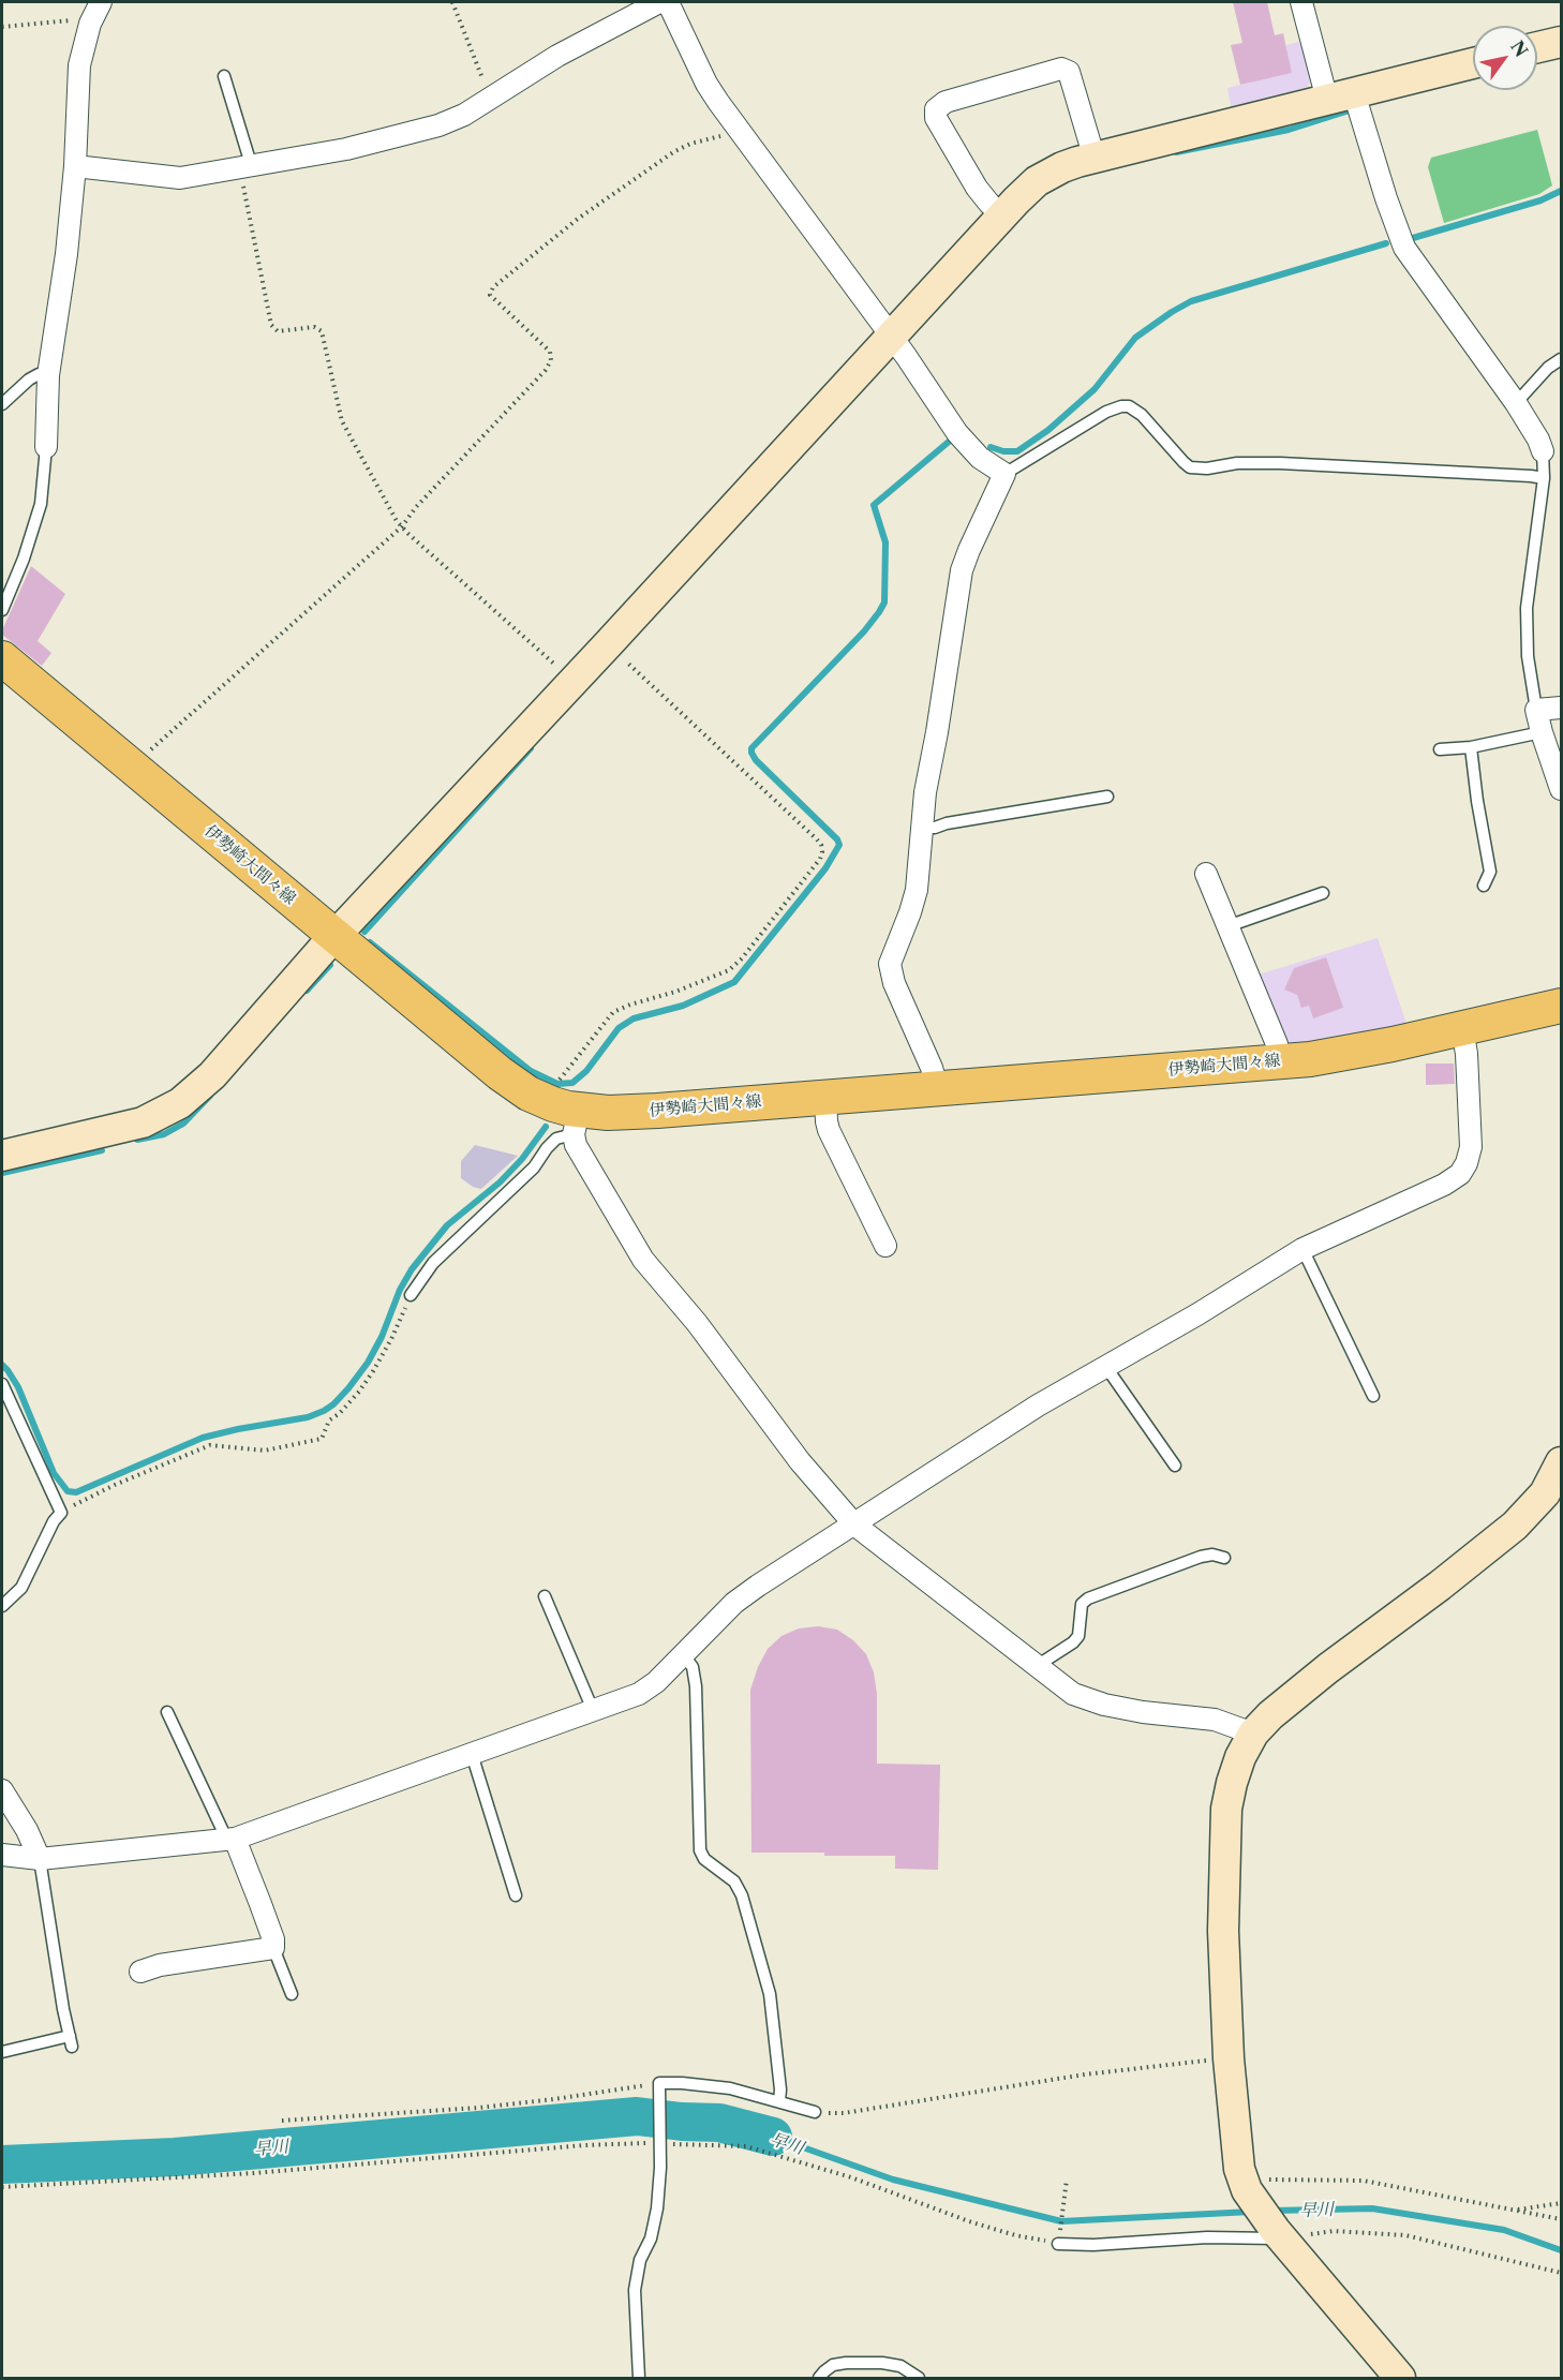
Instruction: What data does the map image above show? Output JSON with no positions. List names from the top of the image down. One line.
{"streets":{"main road":["伊勢崎大間々線"]},"water":["早川"],"north":"top right"}
